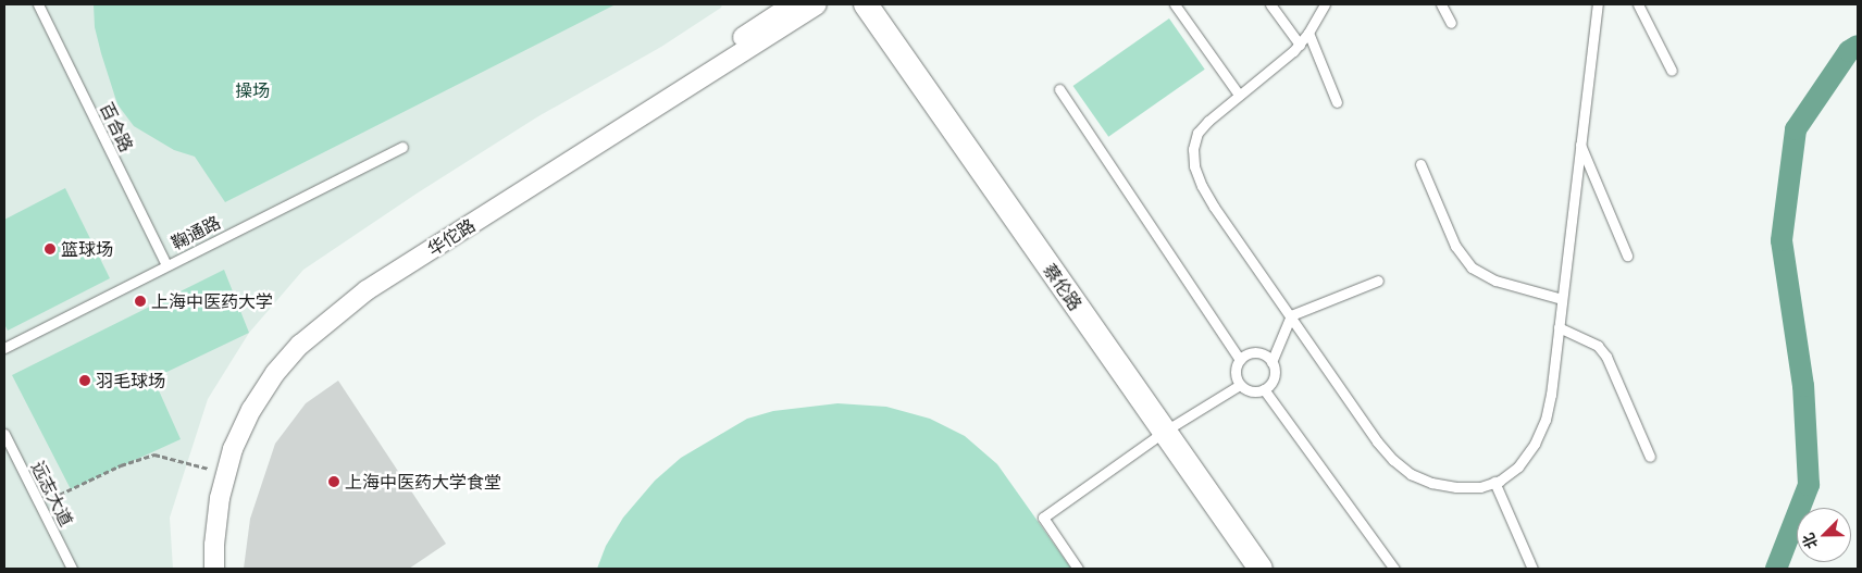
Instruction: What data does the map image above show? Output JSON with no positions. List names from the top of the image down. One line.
{"streets":{"street":["华佗路","蔡伦路"],"lane":["百合路","鞠通路","远志大道"]},"crossings":[["百合路","鞠通路"]],"parks":["操场"],"places":["篮球场","上海中医药大学","羽毛球场","上海中医药大学食堂"],"north":"bottom left"}
